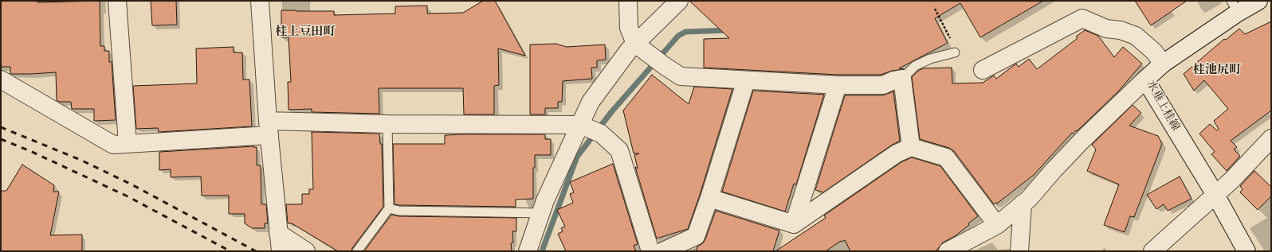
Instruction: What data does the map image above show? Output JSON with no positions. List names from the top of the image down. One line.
{"streets":{"street":["水垂上桂線"]},"districts":["桂上豆田町","桂池尻町"]}
